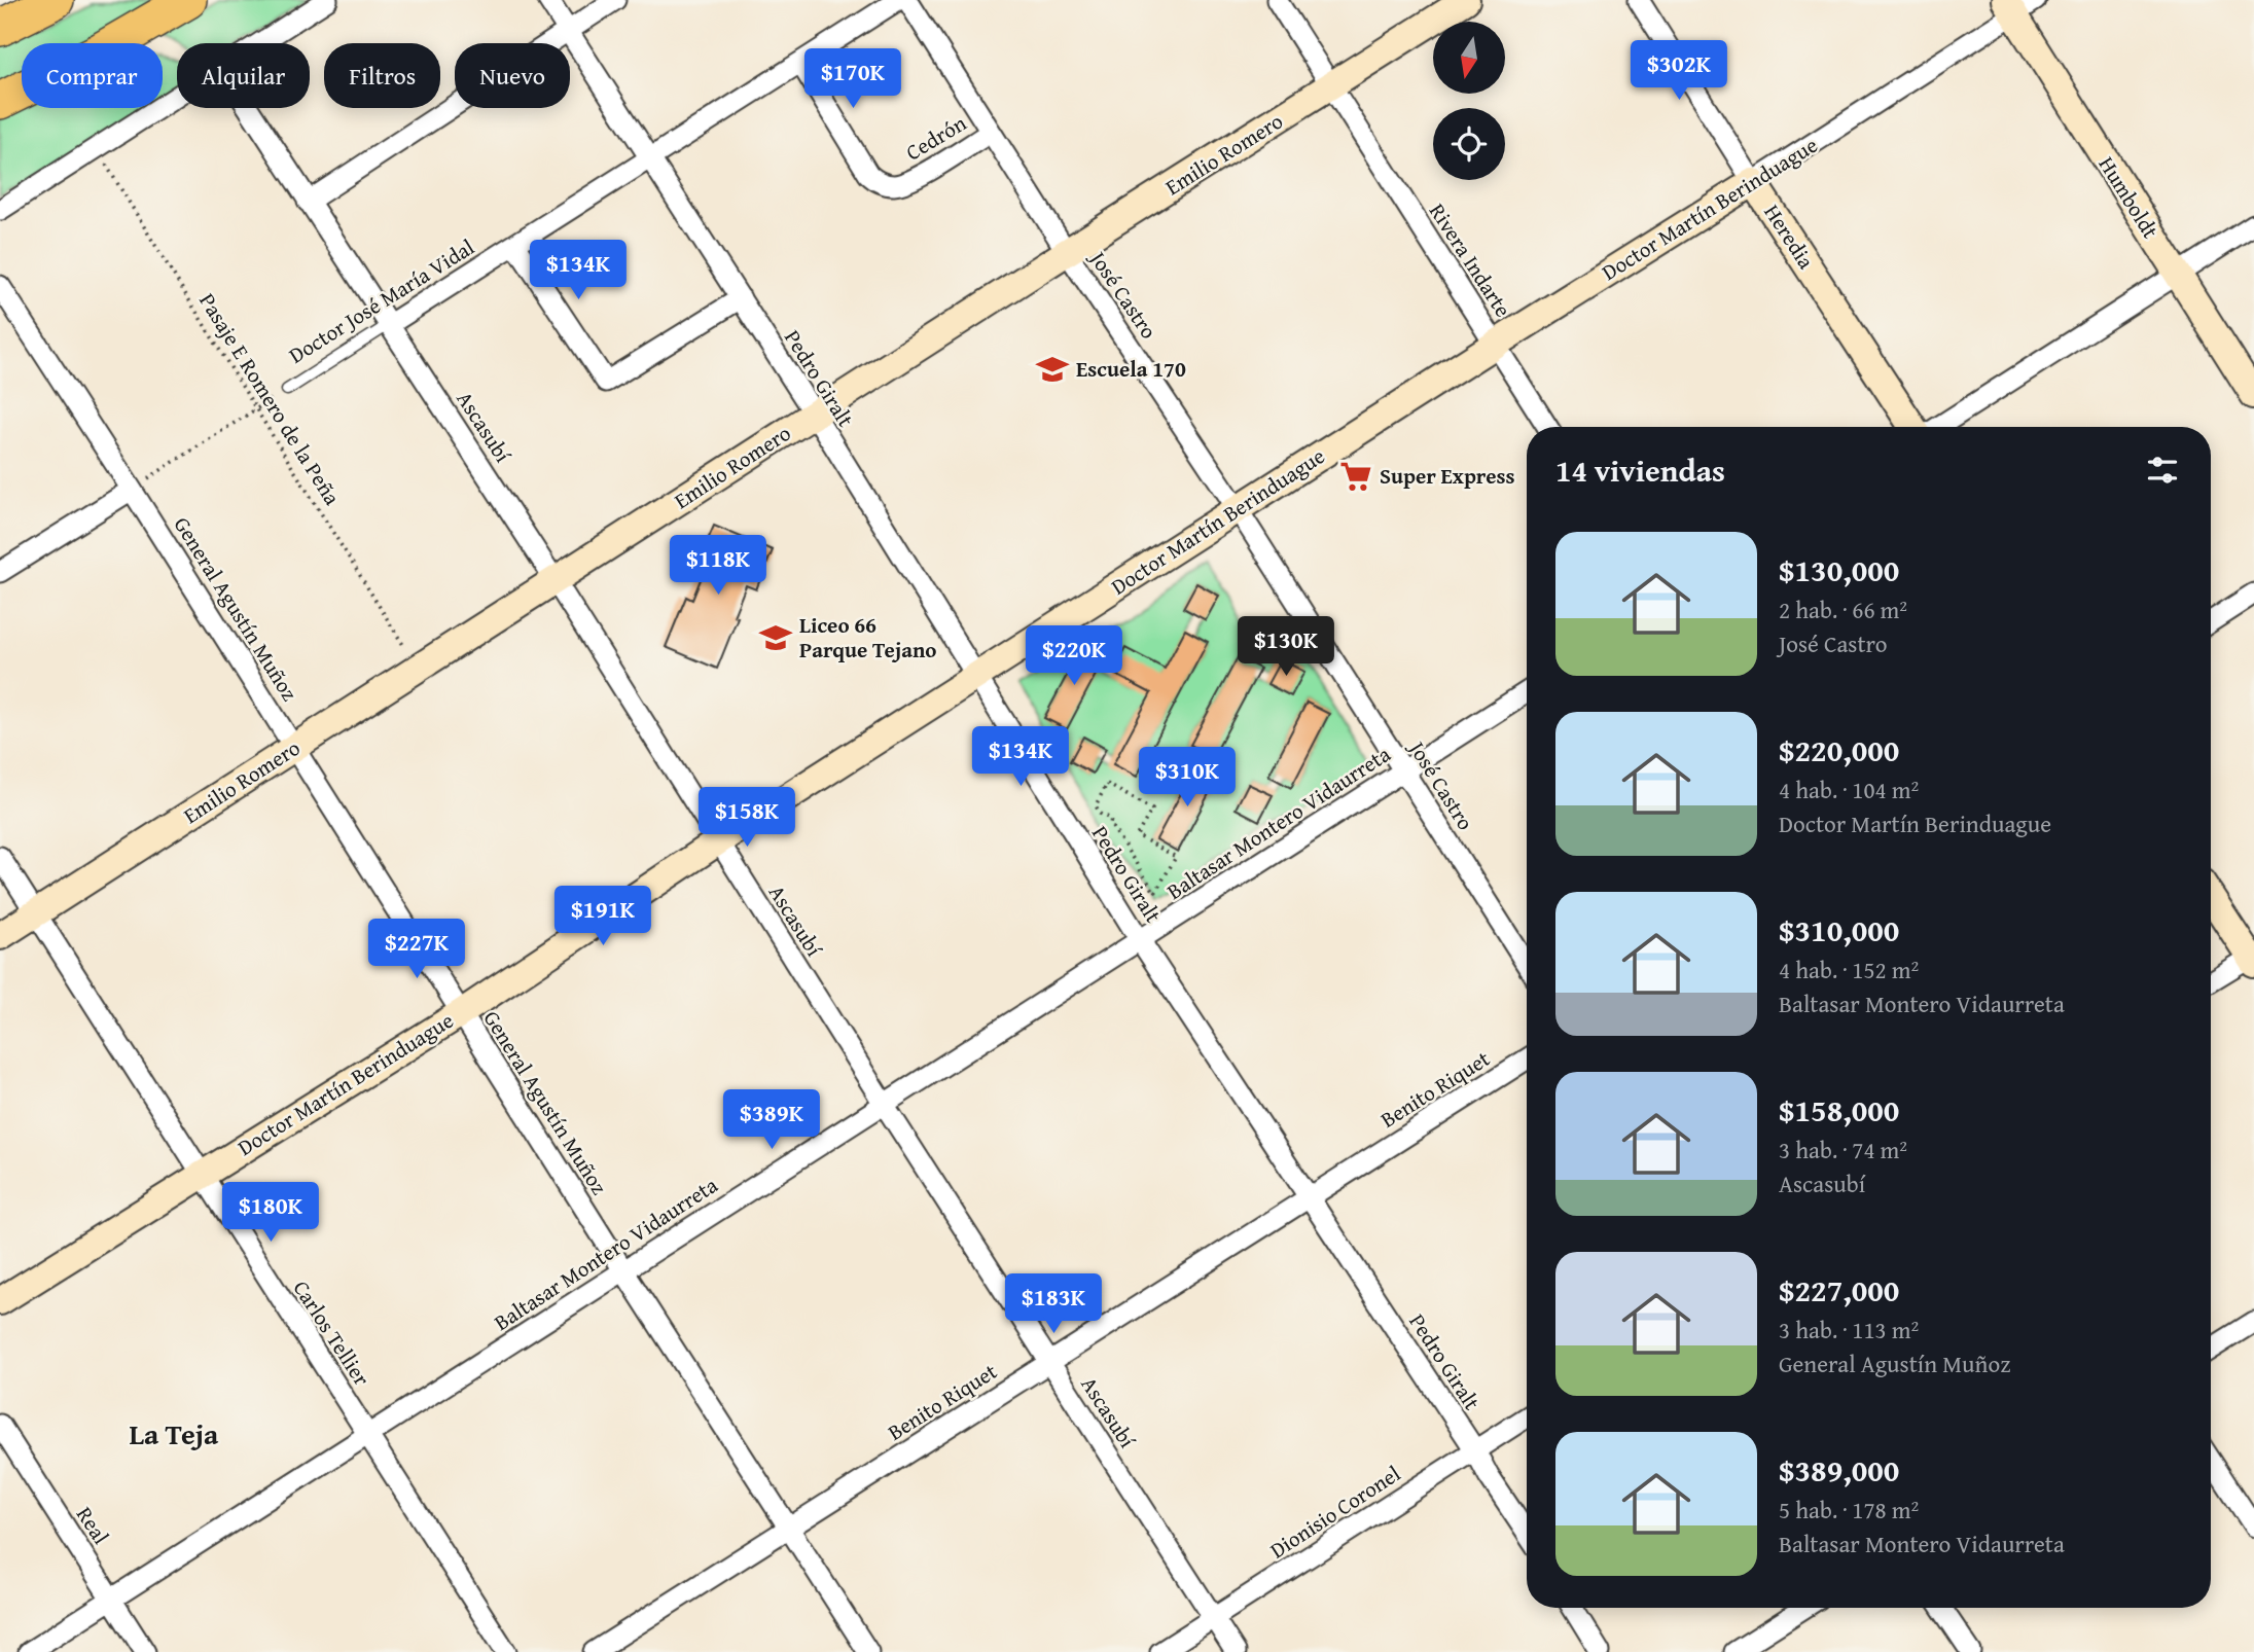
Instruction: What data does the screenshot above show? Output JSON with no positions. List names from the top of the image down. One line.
{"streets":{"street":["Cedrón","Emilio Romero","Humboldt","Doctor Martín Berinduague","Heredia","Rivera Indarte","José Castro","Doctor José María Vidal","Pedro Giralt","Ascasubí","General Agustín Muñoz","Baltasar Montero Vidaurreta","Benito Riquet","Carlos Tellier","Dionisio Coronel","Real"],"path":["Pasaje E Romero de la Peña"]},"crossings":[["Cedrón","José Castro"],["Cedrón","Doctor José María Vidal"],["Emilio Romero","Rivera Indarte"],["Emilio Romero","José Castro"],["Emilio Romero","Pedro Giralt"],["Emilio Romero","Pasaje E Romero de la Peña"],["Emilio Romero","Ascasubí"],["Emilio Romero","General Agustín Muñoz"],["Emilio Romero","Carlos Tellier"],["Humboldt","Doctor Martín Berinduague"],["Doctor Martín Berinduague","Heredia"],["Doctor Martín Berinduague","Rivera Indarte"],["Doctor Martín Berinduague","José Castro"],["Doctor Martín Berinduague","Pedro Giralt"],["Doctor Martín Berinduague","Ascasubí"],["Doctor Martín Berinduague","General Agustín Muñoz"],["Doctor Martín Berinduague","Carlos Tellier"],["José Castro","Baltasar Montero Vidaurreta"],["Doctor José María Vidal","Pedro Giralt"],["Doctor José María Vidal","Pasaje E Romero de la Peña"],["Doctor José María Vidal","Ascasubí"],["Doctor José María Vidal","General Agustín Muñoz"],["Pedro Giralt","Baltasar Montero Vidaurreta"],["Pedro Giralt","Benito Riquet"],["Pedro Giralt","Dionisio Coronel"],["Ascasubí","Baltasar Montero Vidaurreta"],["Ascasubí","Benito Riquet"],["Ascasubí","Dionisio Coronel"],["General Agustín Muñoz","Baltasar Montero Vidaurreta"],["General Agustín Muñoz","Benito Riquet"],["Baltasar Montero Vidaurreta","Carlos Tellier"],["Baltasar Montero Vidaurreta","Real"]],"districts":["La Teja"],"places":{"school or university":["Escuela 170","Liceo 66 Parque Tejano"],"supermarket":["Super Express"]},"north":"bottom","page":{"price":["$302K","$170K","$134K","$118K","$130K","$220K","$134K","$310K","$158K","$191K","$227K","$389K","$180K","$183K"],"chip":["Comprar","Alquilar","Filtros","Nuevo"],"heading":"14 viviendas","list":[{"name":"$130,000","note":"2 hab. · 66 m² · José Castro"},{"name":"$220,000","note":"4 hab. · 104 m² · Doctor Martín Berinduague"},{"name":"$310,000","note":"4 hab. · 152 m² · Baltasar Montero Vidaurreta"},{"name":"$158,000","note":"3 hab. · 74 m² · Ascasubí"},{"name":"$227,000","note":"3 hab. · 113 m² · General Agustín Muñoz"},{"name":"$389,000","note":"5 hab. · 178 m² · Baltasar Montero Vidaurreta"}]}}
